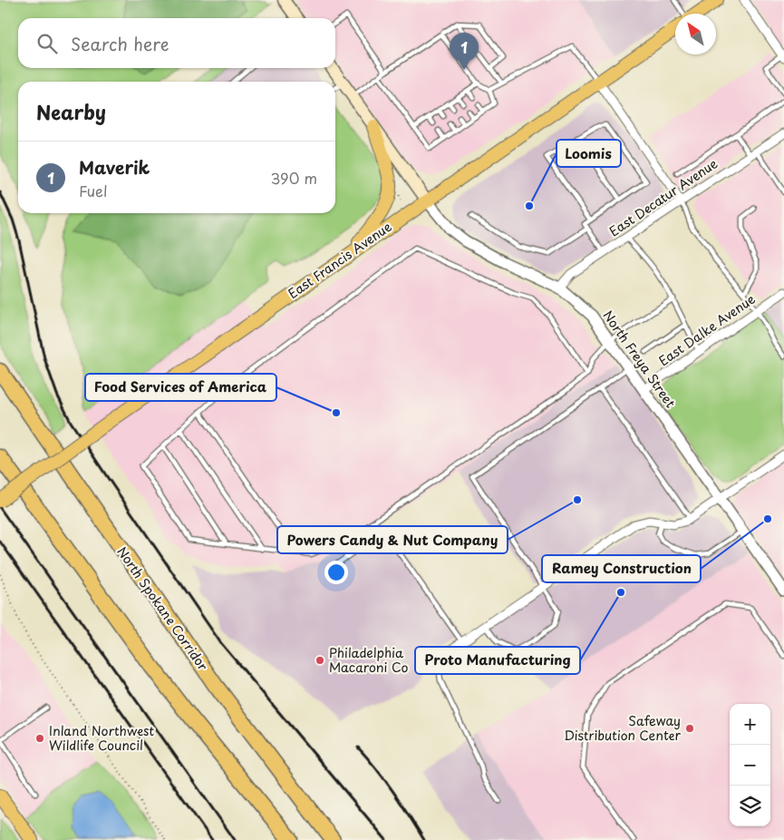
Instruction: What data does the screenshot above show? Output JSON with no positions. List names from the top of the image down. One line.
{"streets":{"highway":["North Spokane Corridor"],"main road":["East Francis Avenue","North Freya Street"],"street":["East Decatur Avenue","East Dalke Avenue"]},"crossings":[["East Decatur Avenue","North Freya Street"],["East Francis Avenue","North Freya Street"],["East Dalke Avenue","North Freya Street"]],"places":["Loomis","Food Services of America","Powers Candy & Nut Company","Ramey Construction","Proto Manufacturing","Philadelphia Macaroni Co","Safeway Distribution Center","Inland Northwest Wildlife Council"],"north":"top left","page":{"search":"Search here","pins":"1","heading":"Nearby","list":[{"mark":"1","name":"Maverik","note":"Fuel","value":"390 m"}],"map_buttons":["+","−"]}}
